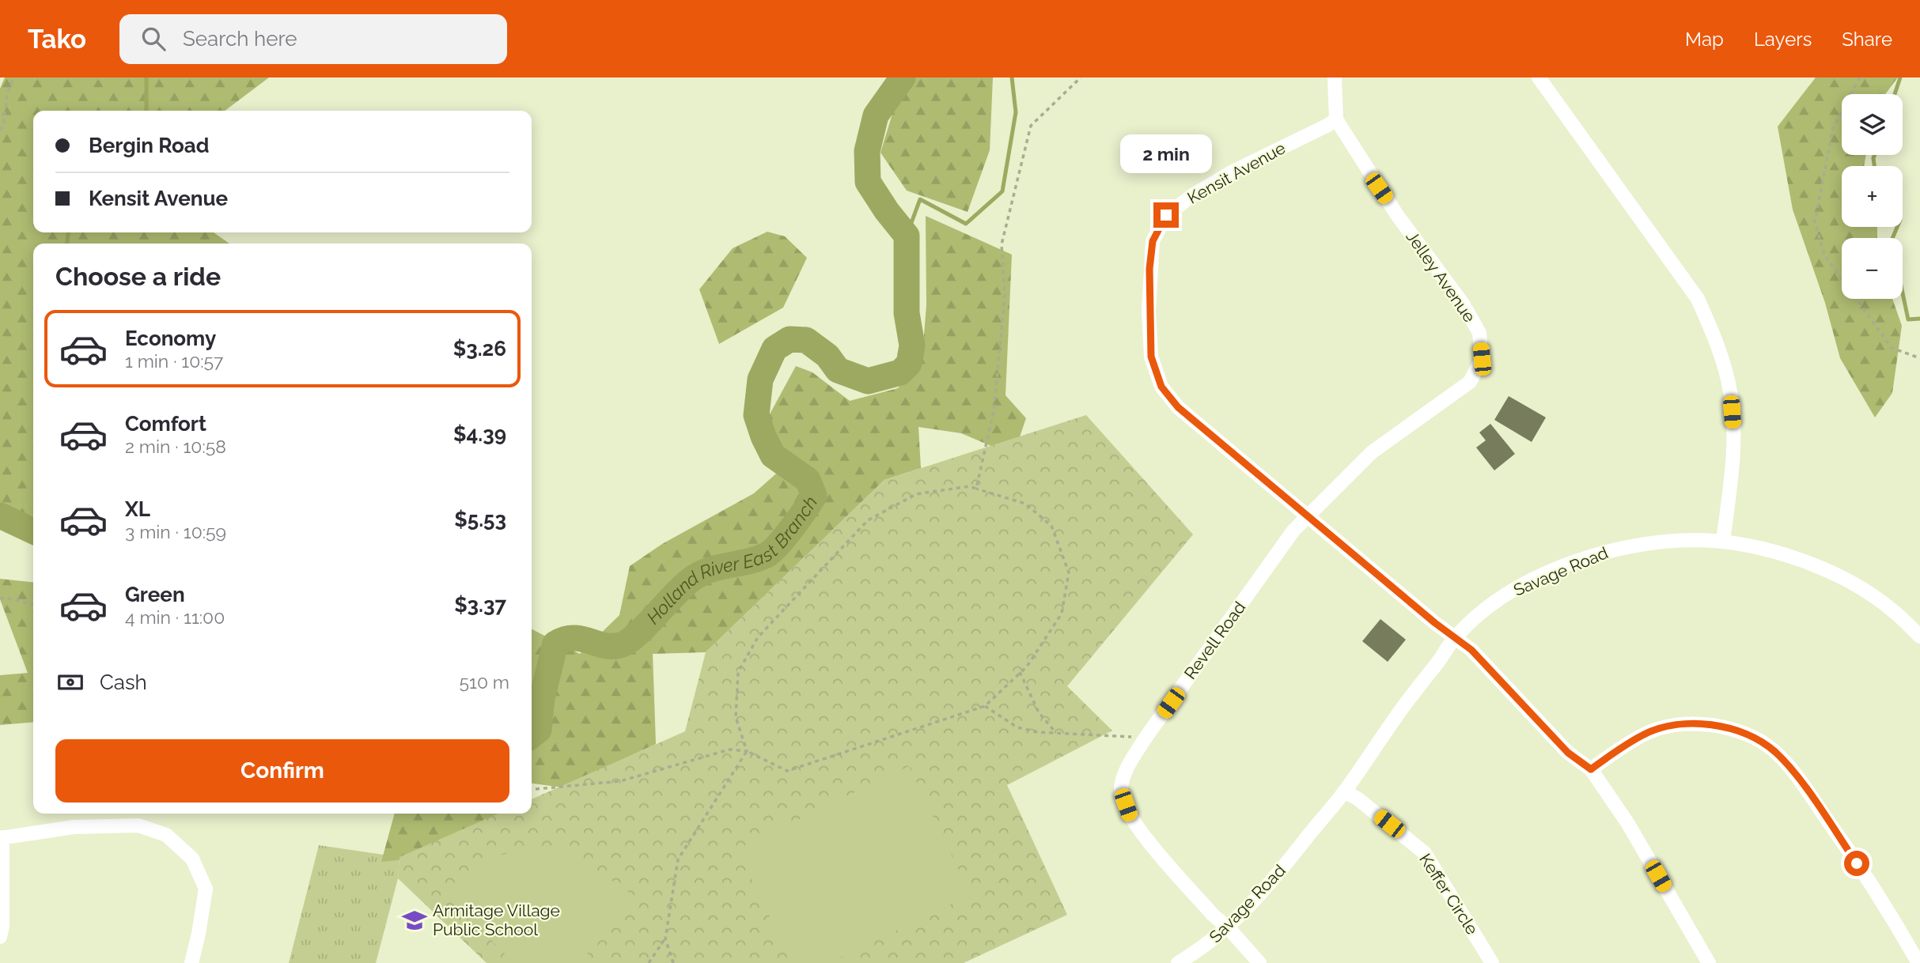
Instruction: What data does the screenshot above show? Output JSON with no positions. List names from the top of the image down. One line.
{"streets":{"street":["Kensit Avenue","Jelley Avenue","Savage Road","Revell Road","Keffer Circle"]},"crossings":[["Kensit Avenue","Jelley Avenue"],["Kensit Avenue","Savage Road"],["Kensit Avenue","Revell Road"],["Jelley Avenue","Revell Road"],["Savage Road","Revell Road"],["Savage Road","Keffer Circle"]],"water":["Holland River East Branch"],"places":{"school or university":["Armitage Village Public School"]},"page":{"header":"Tako","search":"Search here","nav":["Map","Layers","Share"],"map_buttons":["+","−"],"banner":["Bergin Road","Kensit Avenue"],"bubble":"2 min","heading":"Choose a ride","list":[{"name":"Economy","note":"1 min · 10:57","value":"$3.26"},{"name":"Comfort","note":"2 min · 10:58","value":"$4.39"},{"name":"XL","note":"3 min · 10:59","value":"$5.53"},{"name":"Green","note":"4 min · 11:00","value":"$3.37"}],"pay":["Cash","510 m"],"buttons":"Confirm"}}
